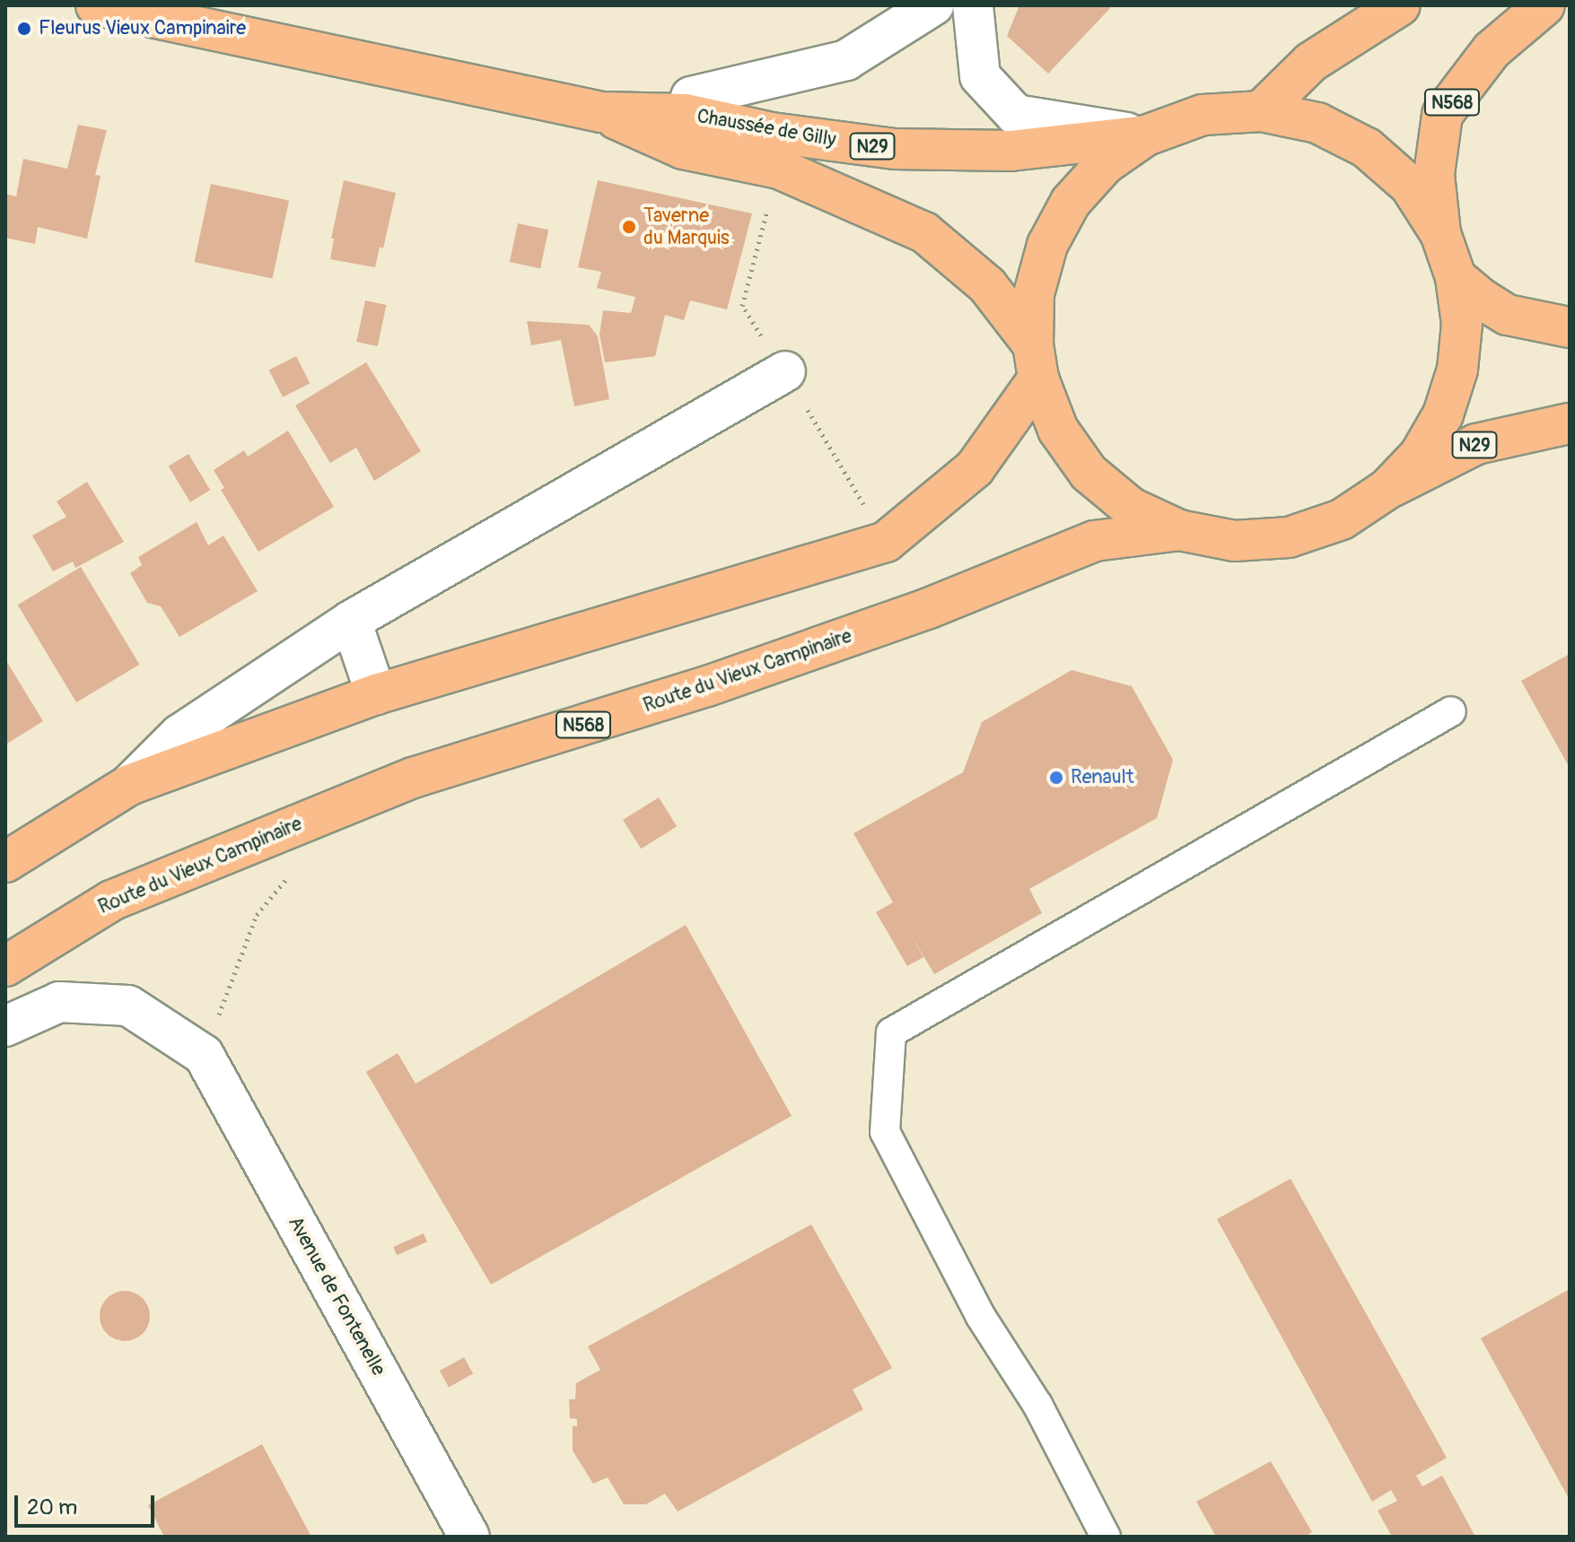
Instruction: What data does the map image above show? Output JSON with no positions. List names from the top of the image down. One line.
{"streets":{"main road":["N568","Chaussée de Gilly","N29","Route du Vieux Campinaire"],"street":["Avenue de Fontenelle"]},"places":["Fleurus Vieux Campinaire","Taverne du Marquis","Renault"],"scale_bar":"20 m"}
